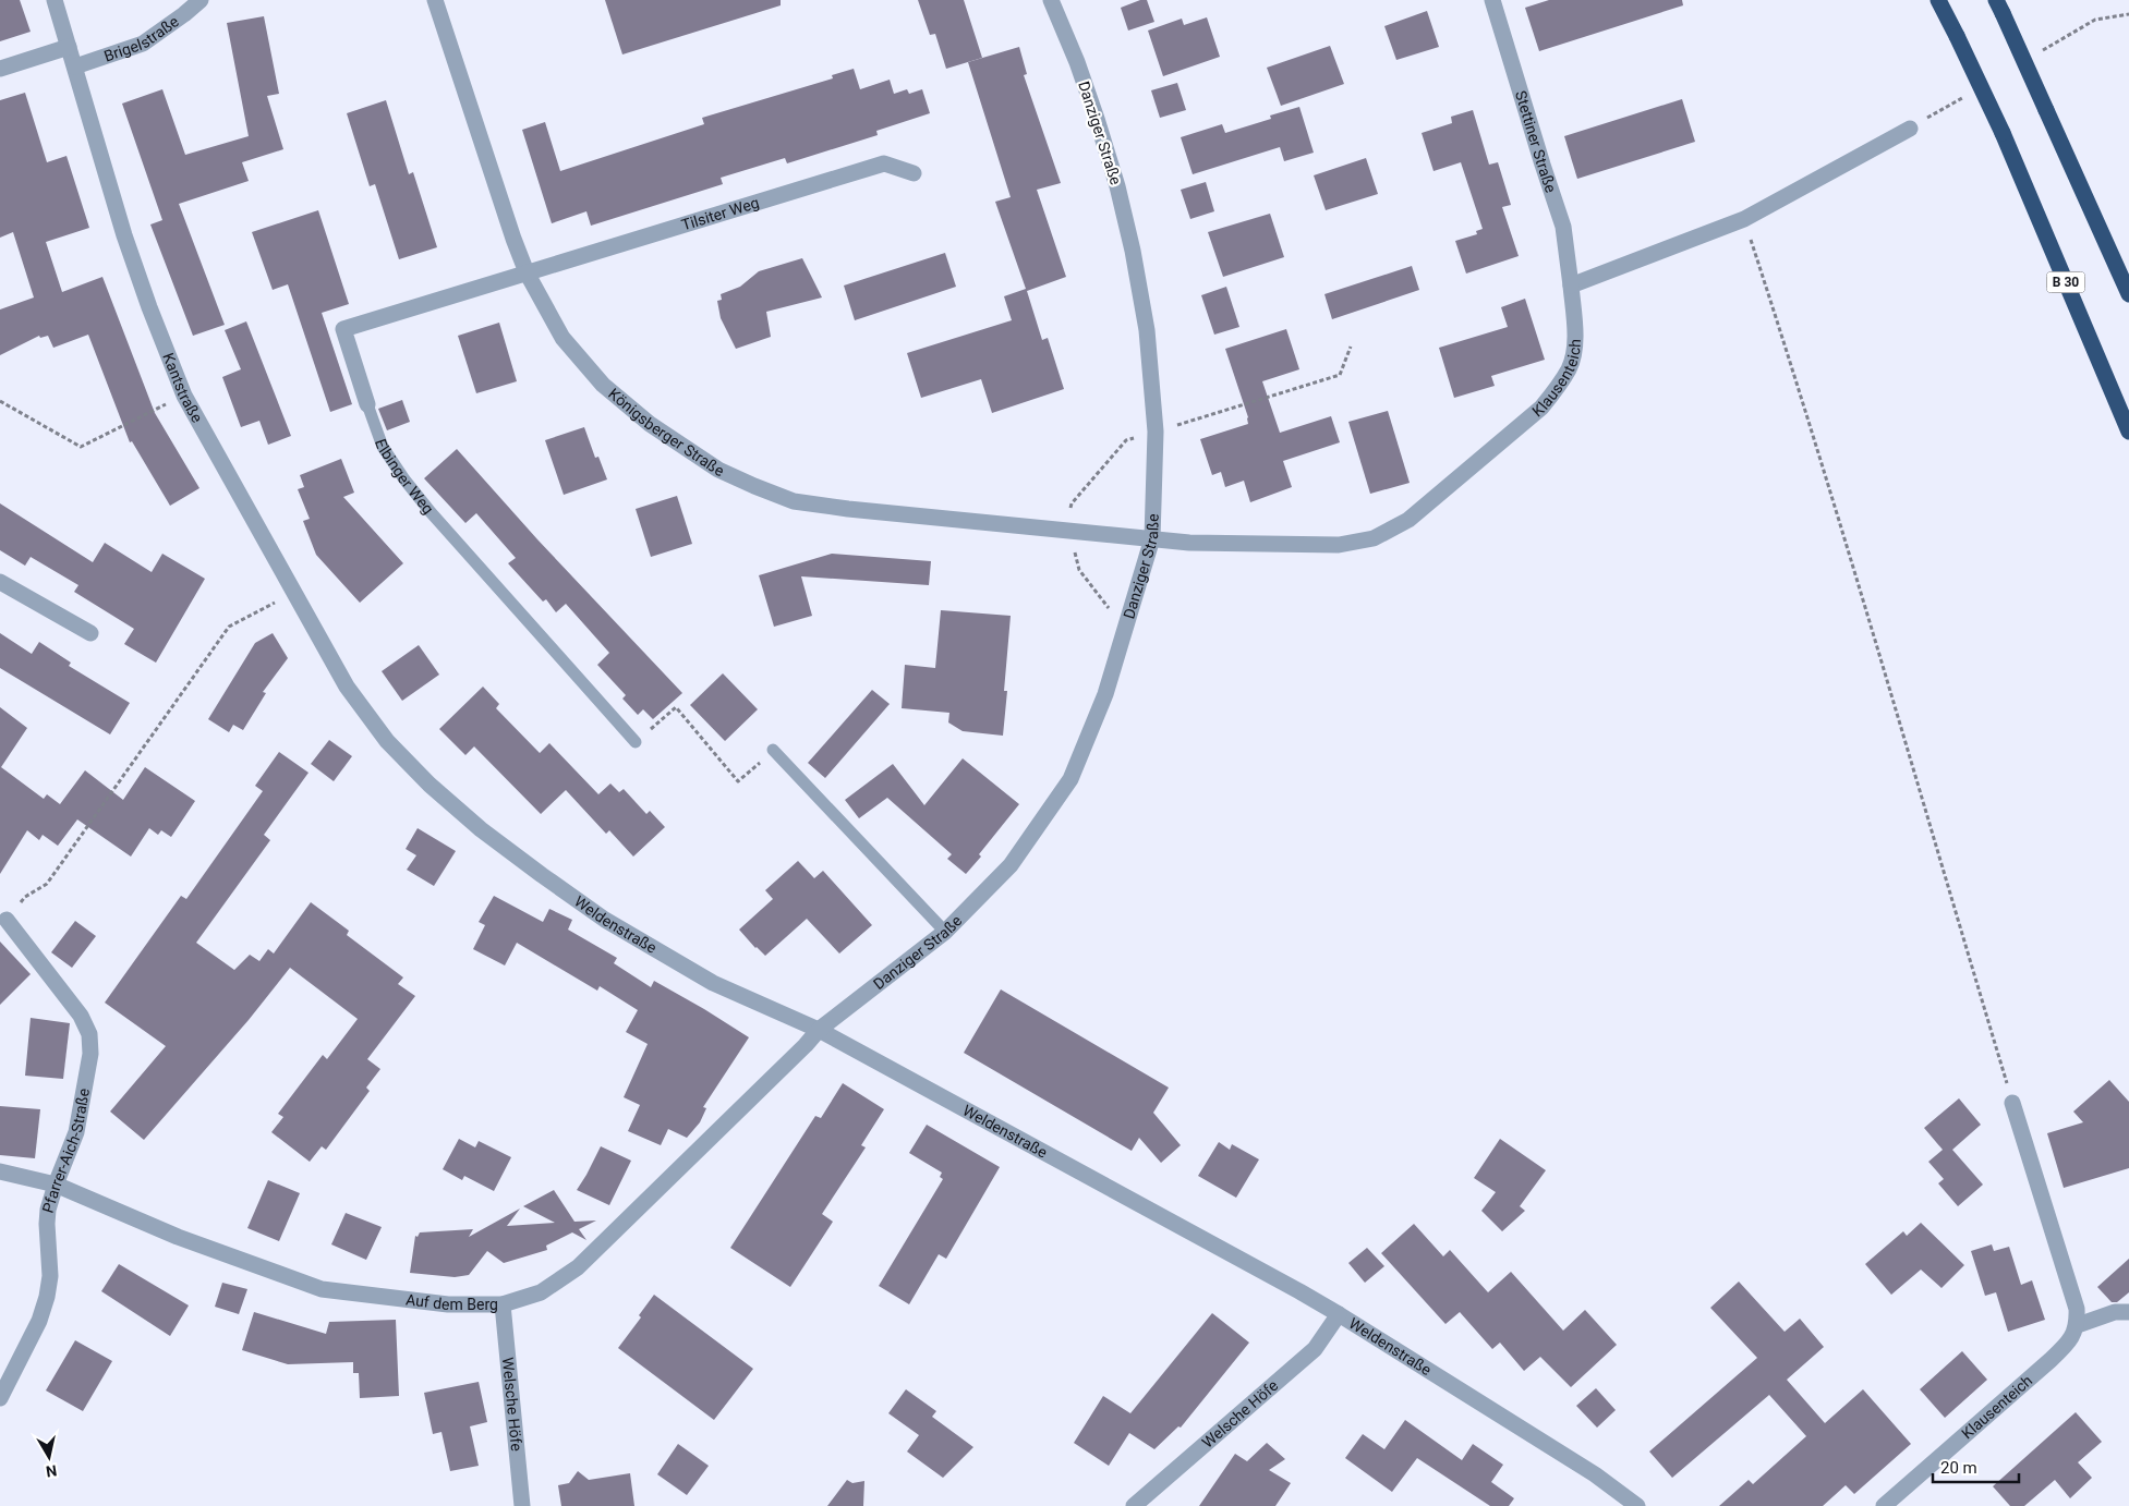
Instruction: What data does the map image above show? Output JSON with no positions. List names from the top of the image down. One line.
{"streets":{"highway":["B 30"],"street":["Brigelstraße","Danziger Straße","Stettiner Straße","Tilsiter Weg","Klausenteich","Kantstraße","Königsberger Straße","Elbinger Weg","Weldenstraße","Pfarrer-Aich-Straße","Auf dem Berg","Welsche Höfe"]},"crossings":[["Brigelstraße","Kantstraße"],["Danziger Straße","Klausenteich"],["Danziger Straße","Königsberger Straße"],["Danziger Straße","Weldenstraße"],["Danziger Straße","Auf dem Berg"],["Stettiner Straße","Klausenteich"],["Tilsiter Weg","Königsberger Straße"],["Tilsiter Weg","Elbinger Weg"],["Klausenteich","Königsberger Straße"],["Kantstraße","Weldenstraße"],["Königsberger Straße","Elbinger Weg"],["Weldenstraße","Auf dem Berg"],["Weldenstraße","Welsche Höfe"],["Pfarrer-Aich-Straße","Auf dem Berg"],["Auf dem Berg","Welsche Höfe"]],"scale_bar":"20 m","north":"bottom"}
